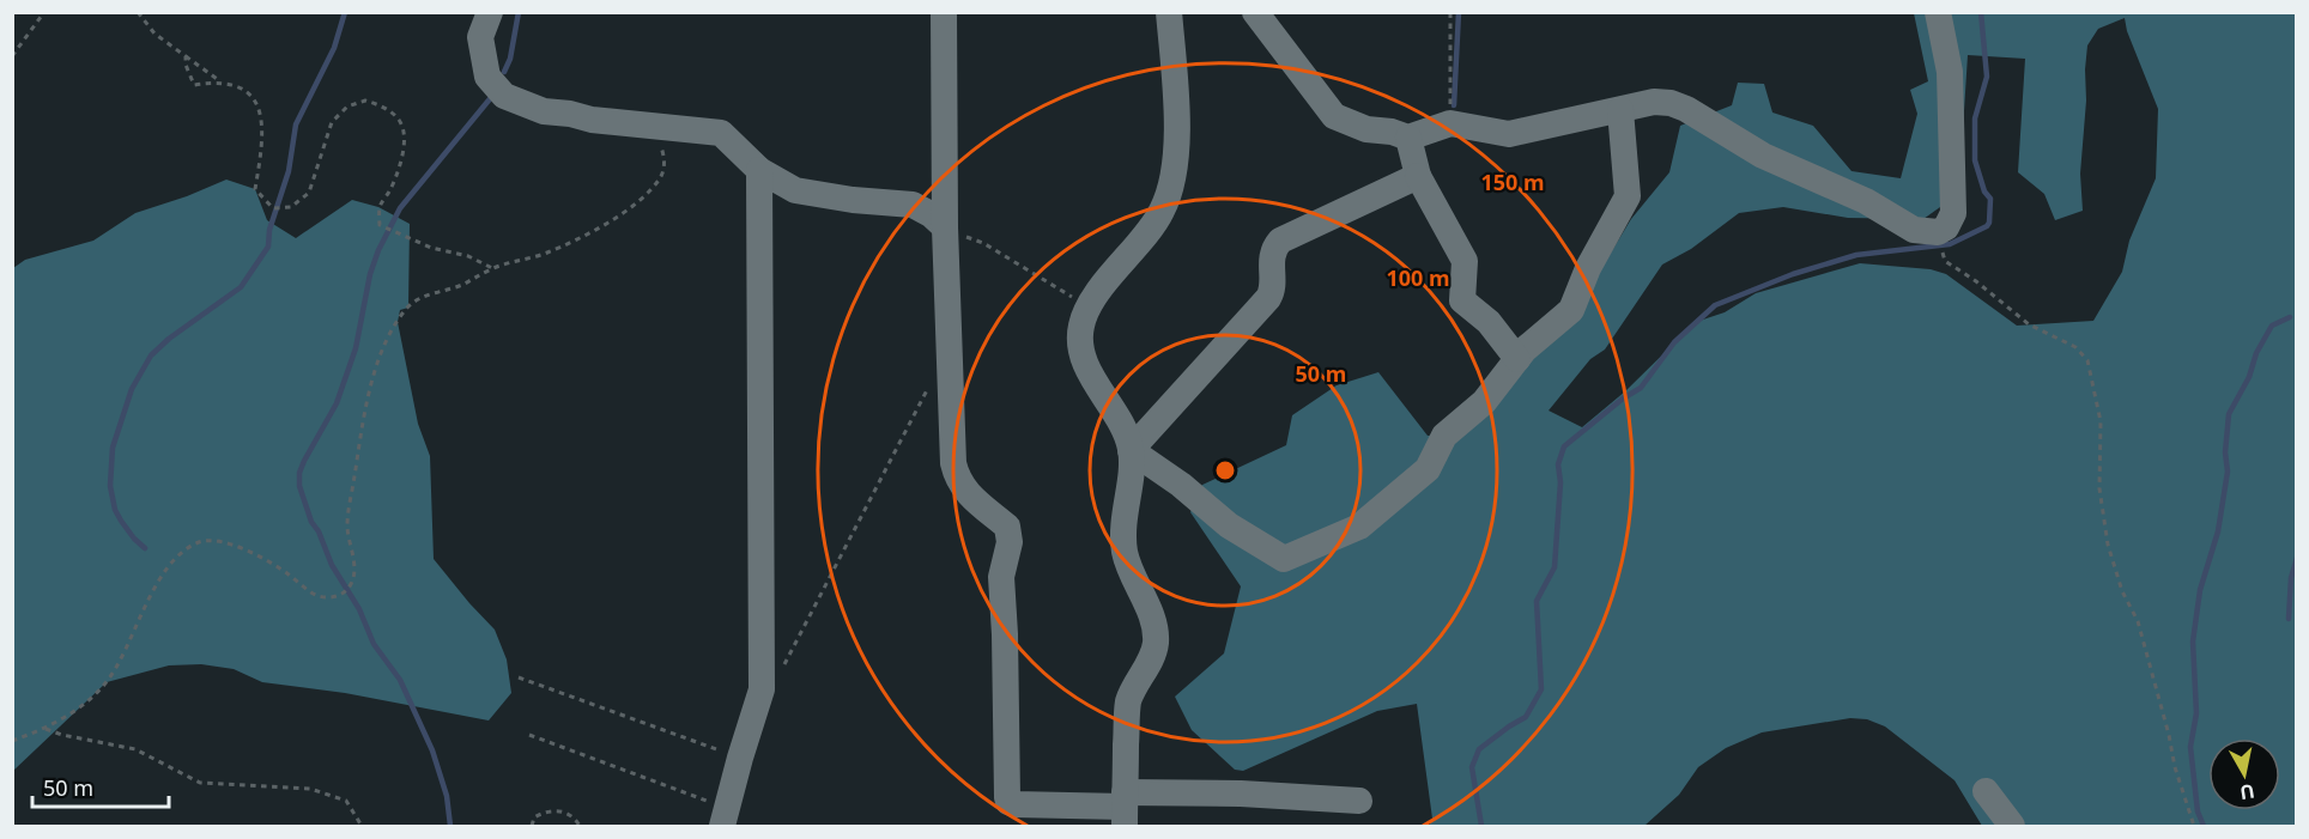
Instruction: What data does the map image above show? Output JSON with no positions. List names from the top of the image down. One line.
{"scale_bar":"50 m","north":"bottom","rings":["150 m","100 m","50 m"]}
